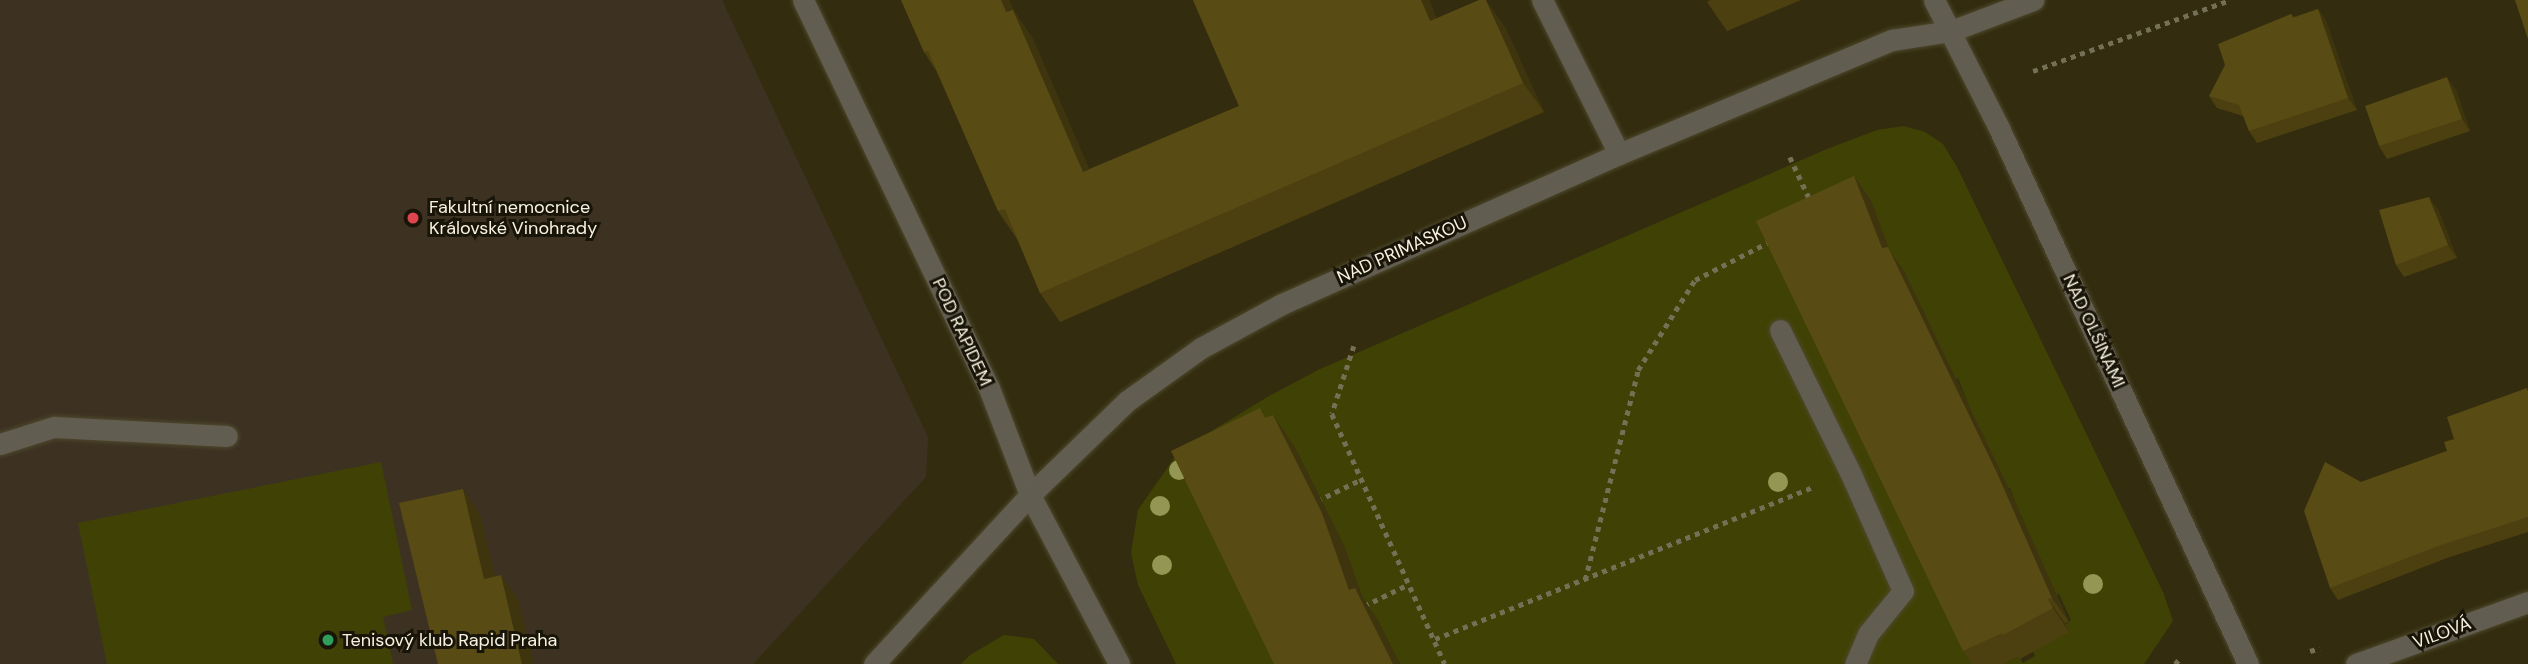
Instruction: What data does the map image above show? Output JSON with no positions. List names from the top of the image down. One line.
{"streets":{"street":["NAD PRIMASKOU","NAD OLŠINAMI","POD RAPIDEM","VILOVÁ"]},"crossings":[["NAD PRIMASKOU","NAD OLŠINAMI"],["NAD PRIMASKOU","POD RAPIDEM"]],"places":["Fakultní nemocnice Královské Vinohrady","Tenisový klub Rapid Praha"]}
